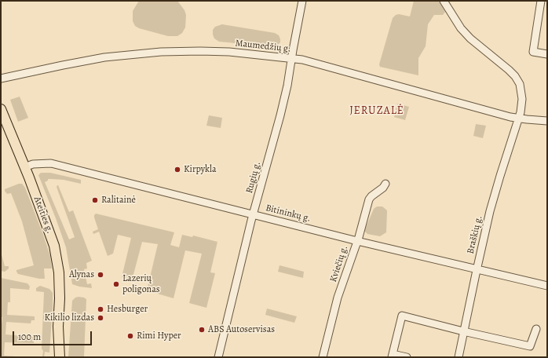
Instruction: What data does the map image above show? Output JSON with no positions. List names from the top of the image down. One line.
{"streets":{"main road":["Ateities g."],"street":["Maumedžių g.","Rugių g.","Bitininkų g.","Braškių g.","Kviečių g."]},"crossings":[["Maumedžių g.","Rugių g."],["Maumedžių g.","Braškių g."],["Rugių g.","Bitininkų g."],["Bitininkų g.","Ateities g."],["Bitininkų g.","Braškių g."],["Bitininkų g.","Kviečių g."]],"districts":["JERUZALĖ"],"places":["Kirpykla","Ralitainė","Alynas","Lazerių poligonas","Hesburger","Kikilio lizdas","ABS Autoservisas","Rimi Hyper"],"scale_bar":"100 m"}
